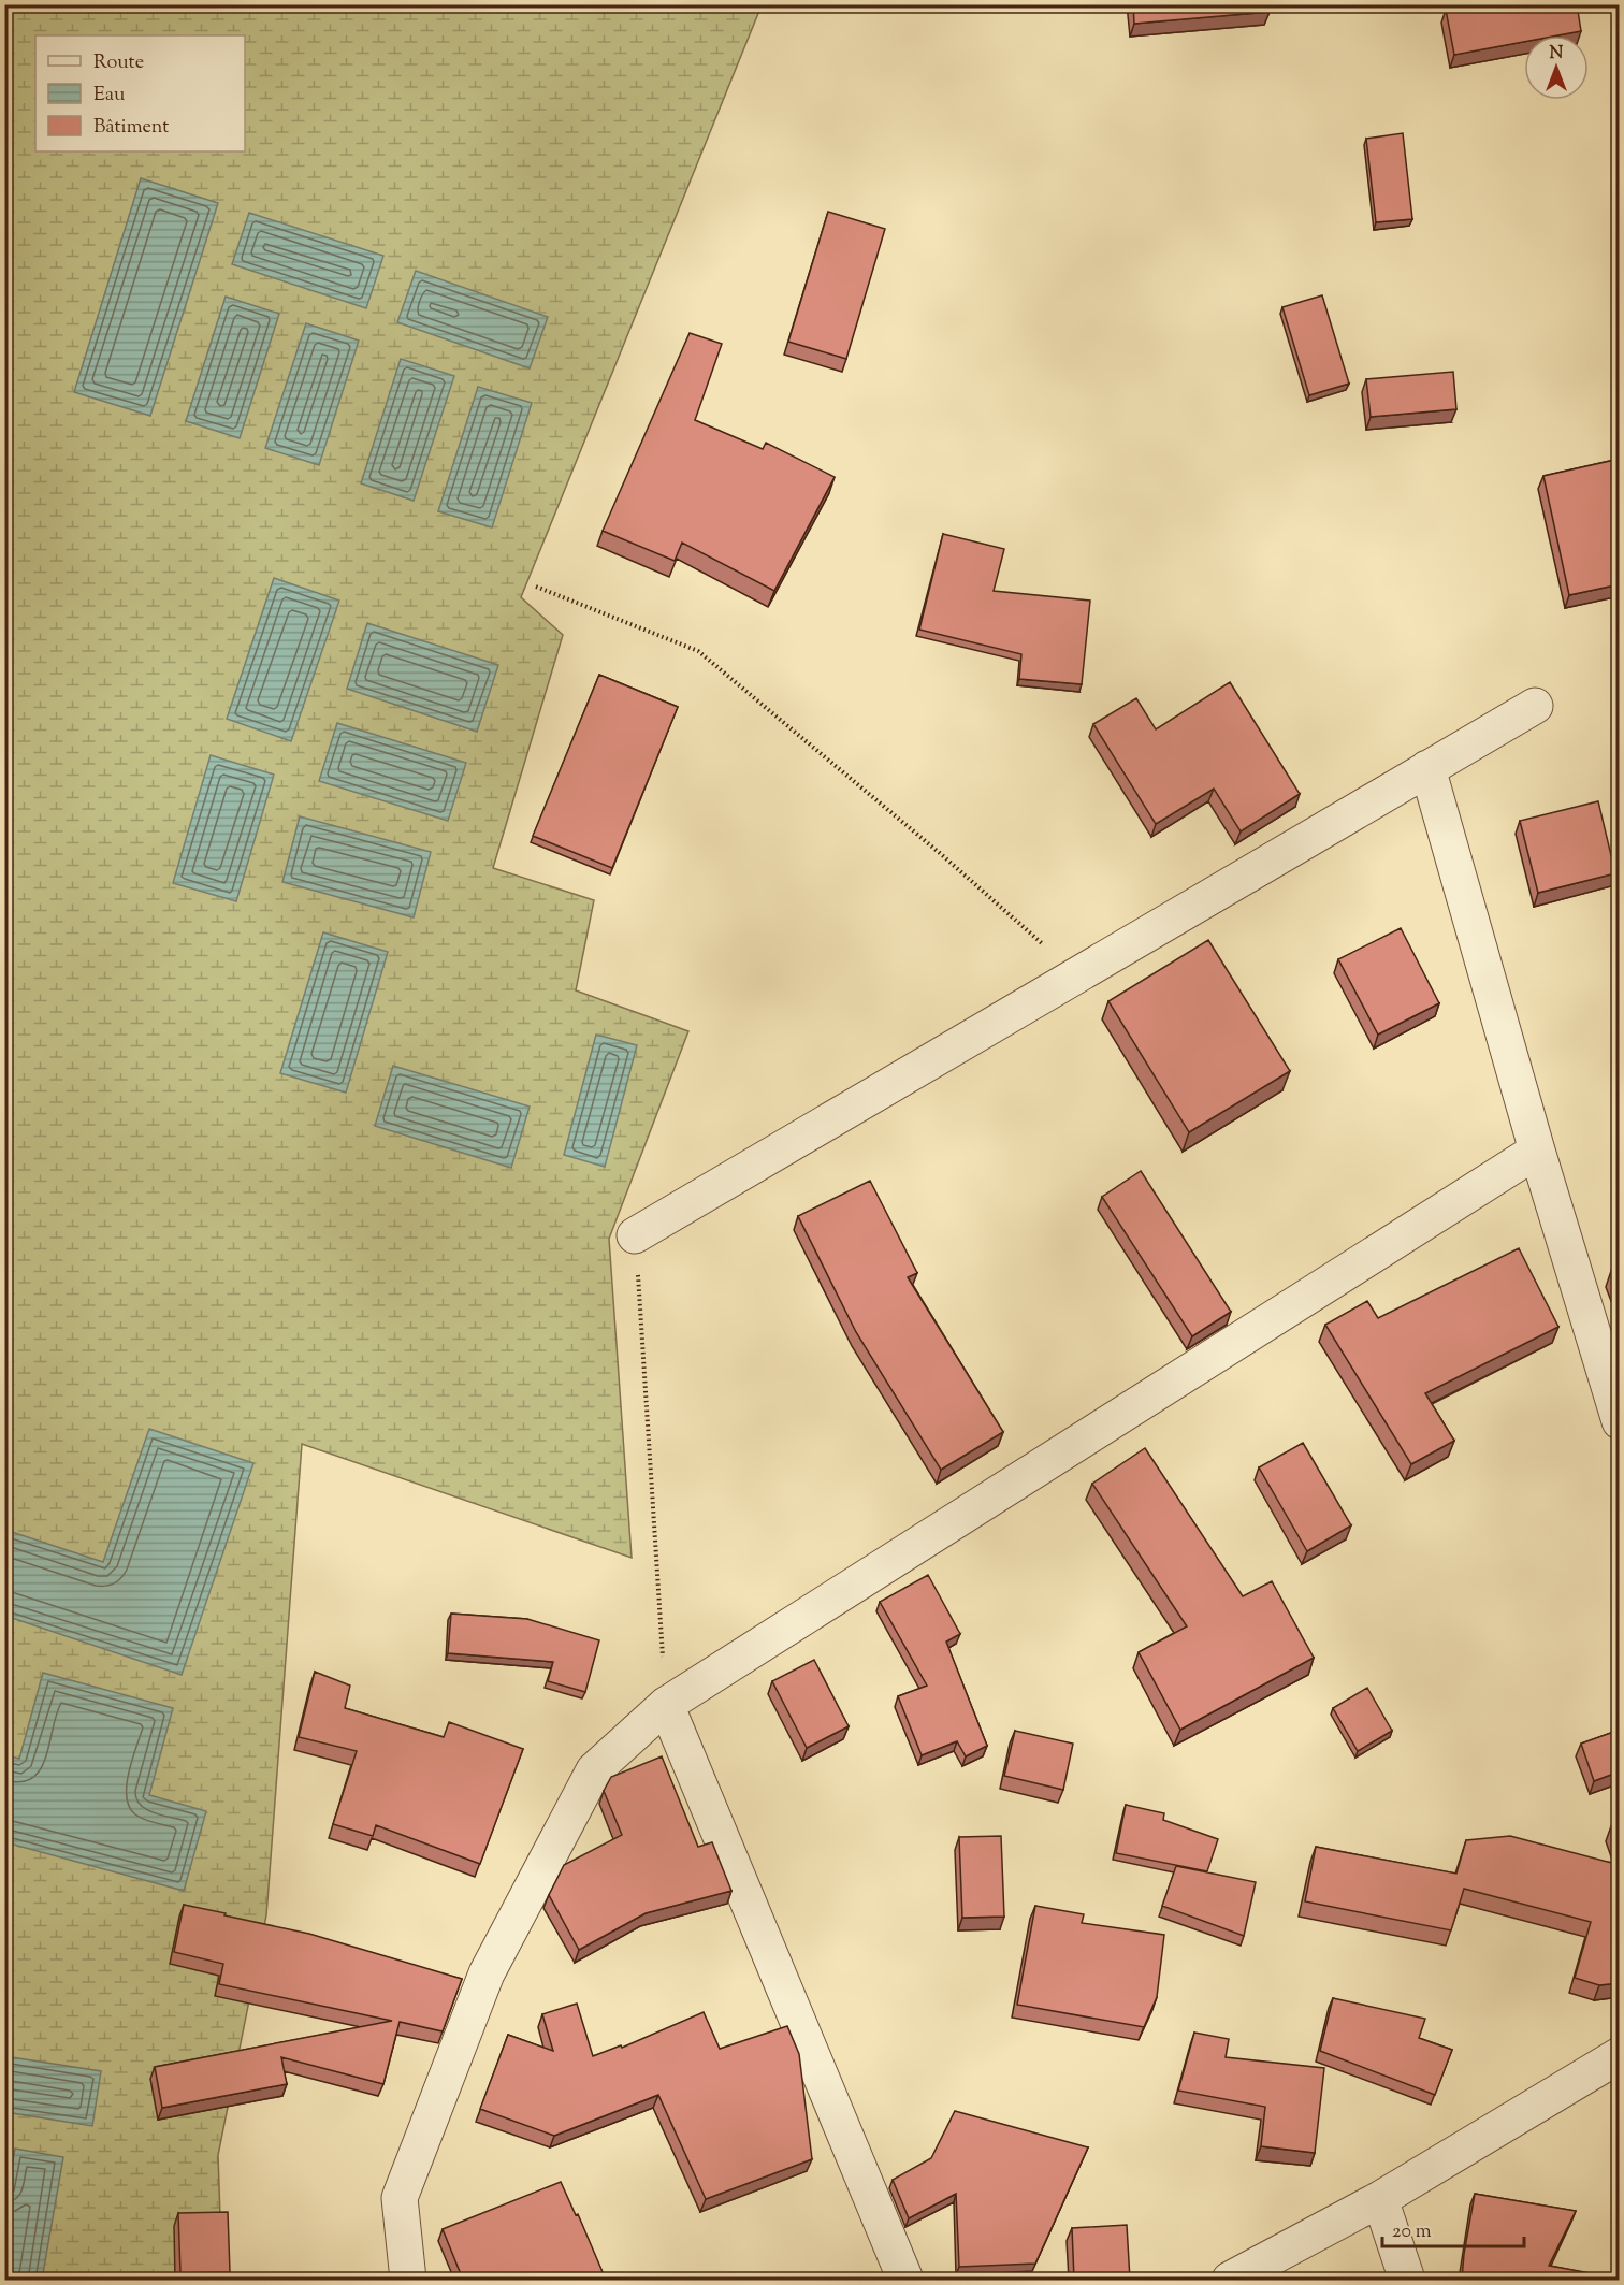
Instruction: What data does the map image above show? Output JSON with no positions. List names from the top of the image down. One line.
{"legend":["Route","Eau","Bâtiment"],"scale_bar":"20 m","north":"top"}
